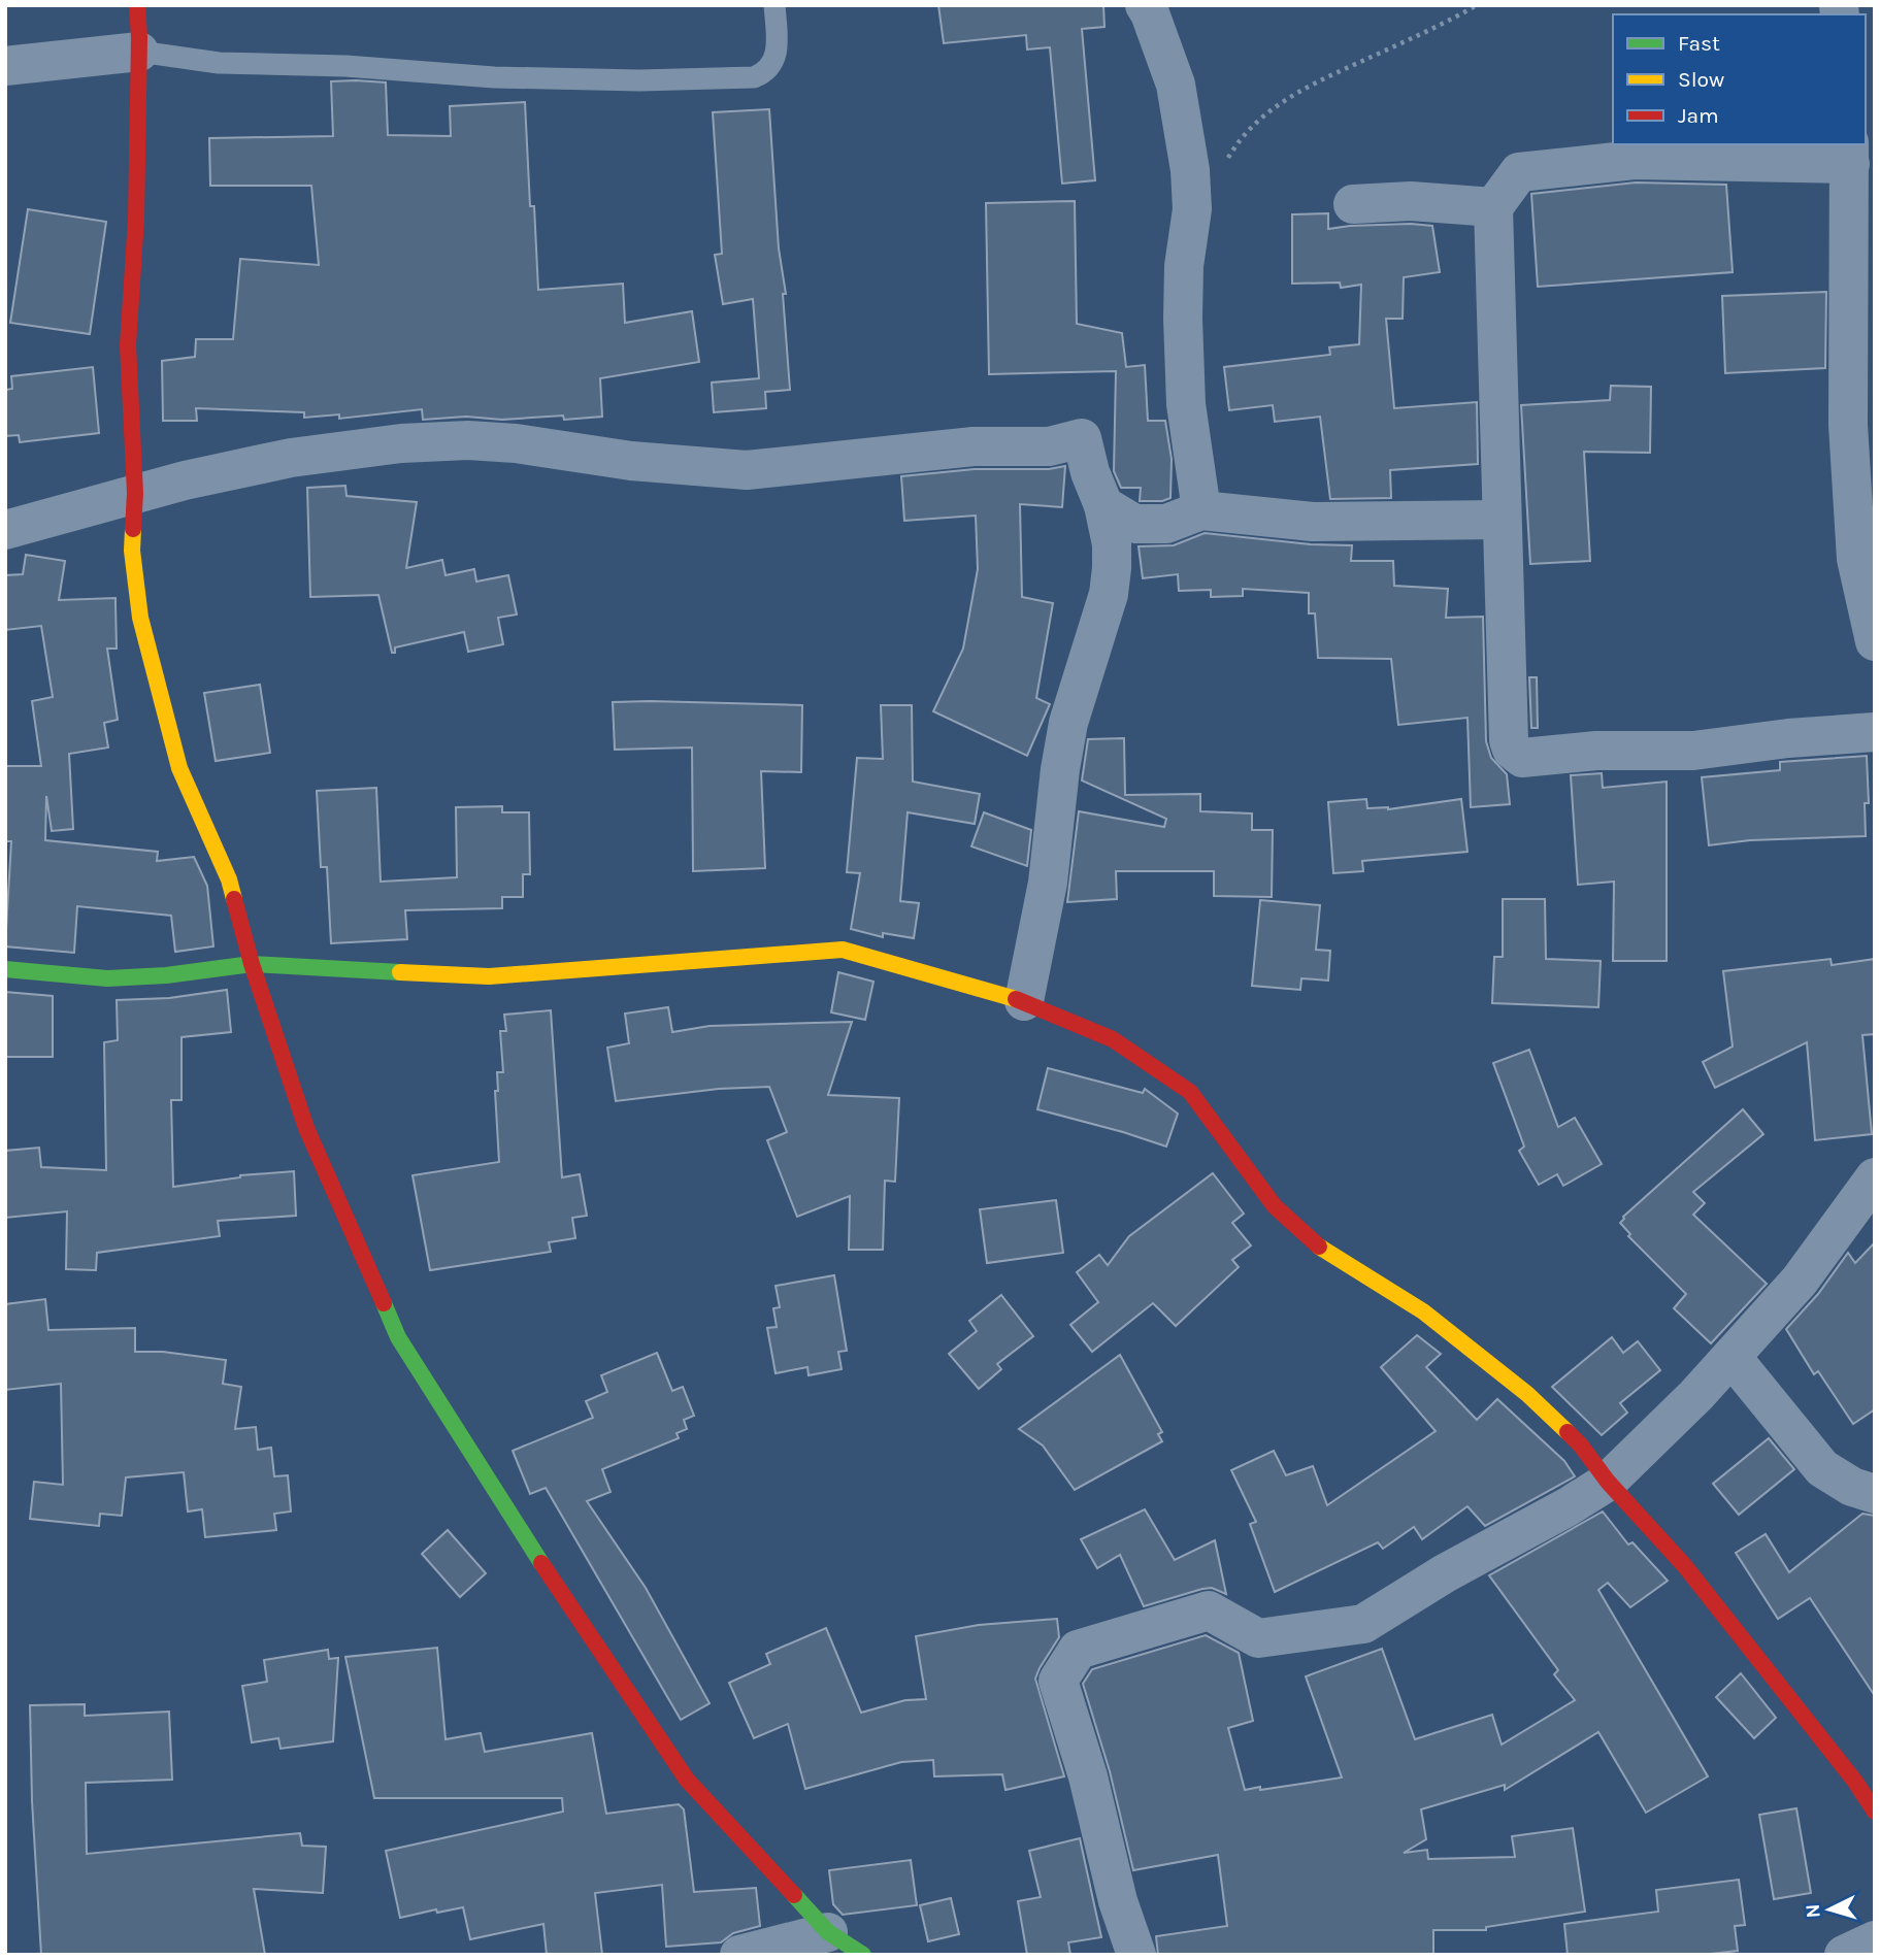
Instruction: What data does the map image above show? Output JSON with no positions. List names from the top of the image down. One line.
{"legend":["Fast","Slow","Jam"],"north":"left"}
